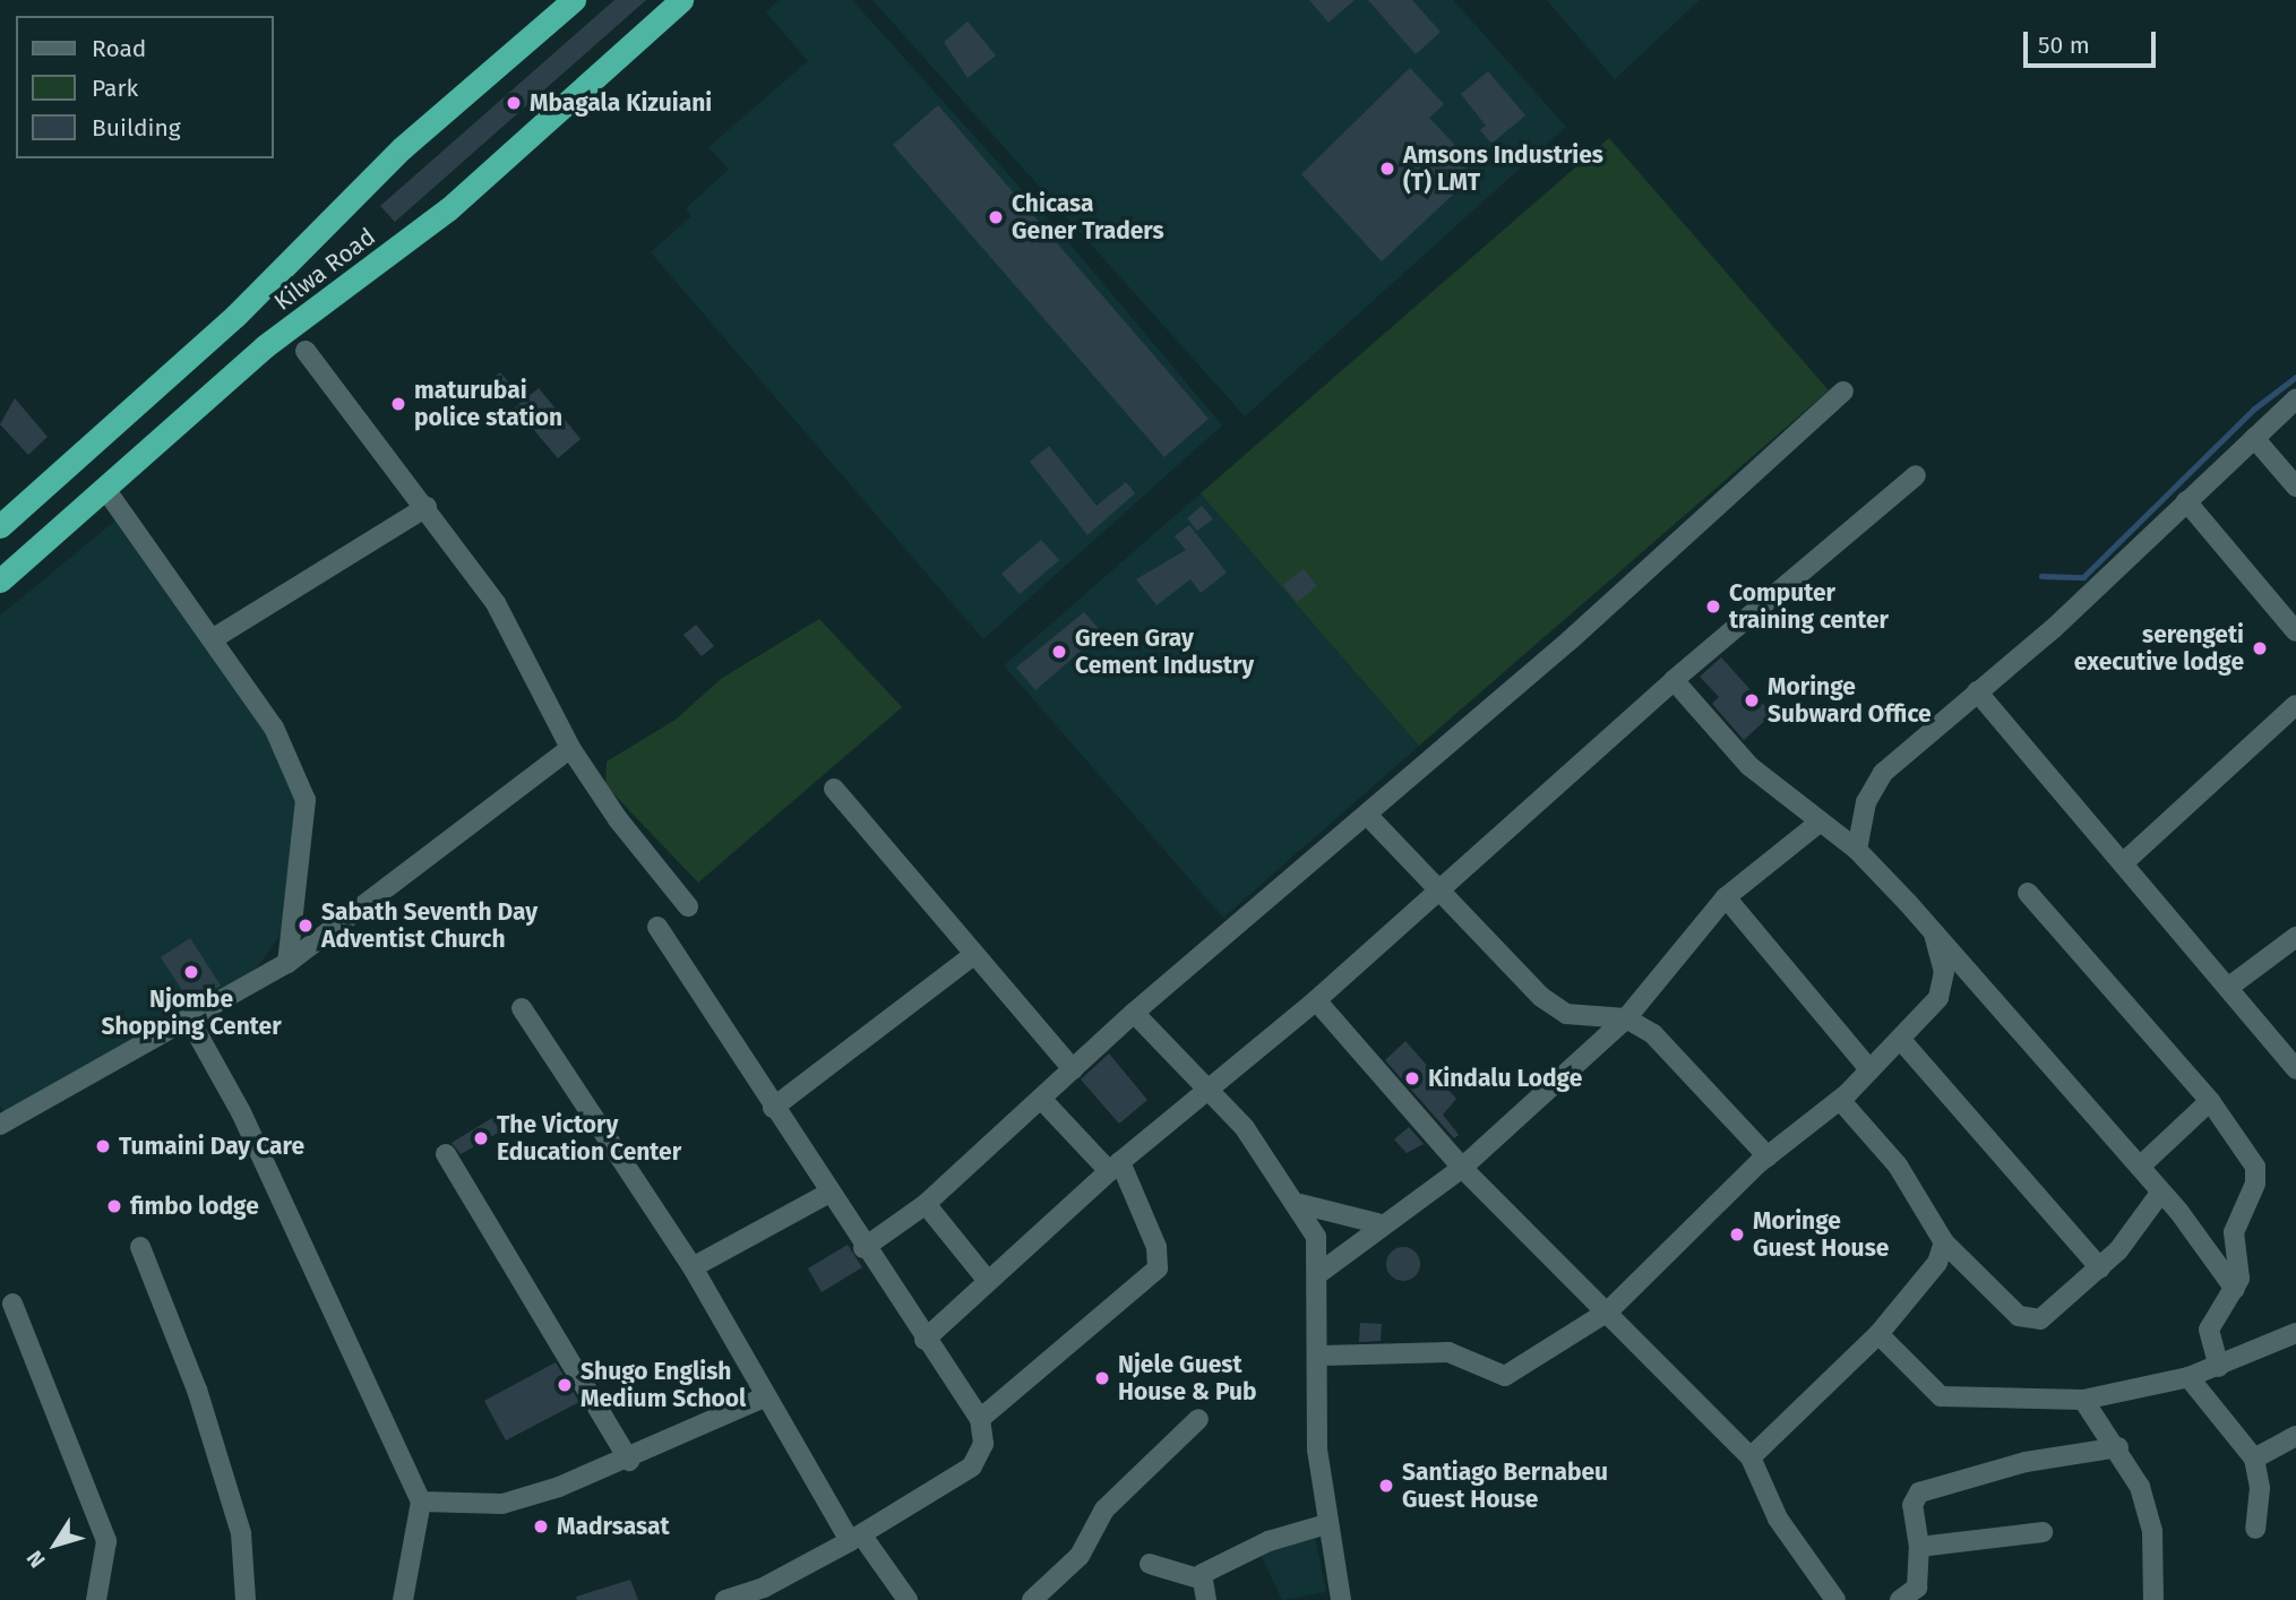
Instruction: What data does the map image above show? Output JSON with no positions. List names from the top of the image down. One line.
{"streets":{"highway":["Kilwa Road"]},"places":["Mbagala Kizuiani","Amsons Industries (T) LMT","Chicasa Gener Traders","maturubai police station","Computer training center","serengeti executive lodge","Green Gray Cement Industry","Moringe Subward Office","Sabath Seventh Day Adventist Church","Njombe Shopping Center","Kindalu Lodge","The Victory Education Center","Tumaini Day Care","fimbo lodge","Moringe Guest House","Njele Guest House & Pub","Shugo English Medium School","Santiago Bernabeu Guest House","Madrsasat"],"legend":["Road","Park","Building"],"scale_bar":"50 m","north":"bottom left"}
